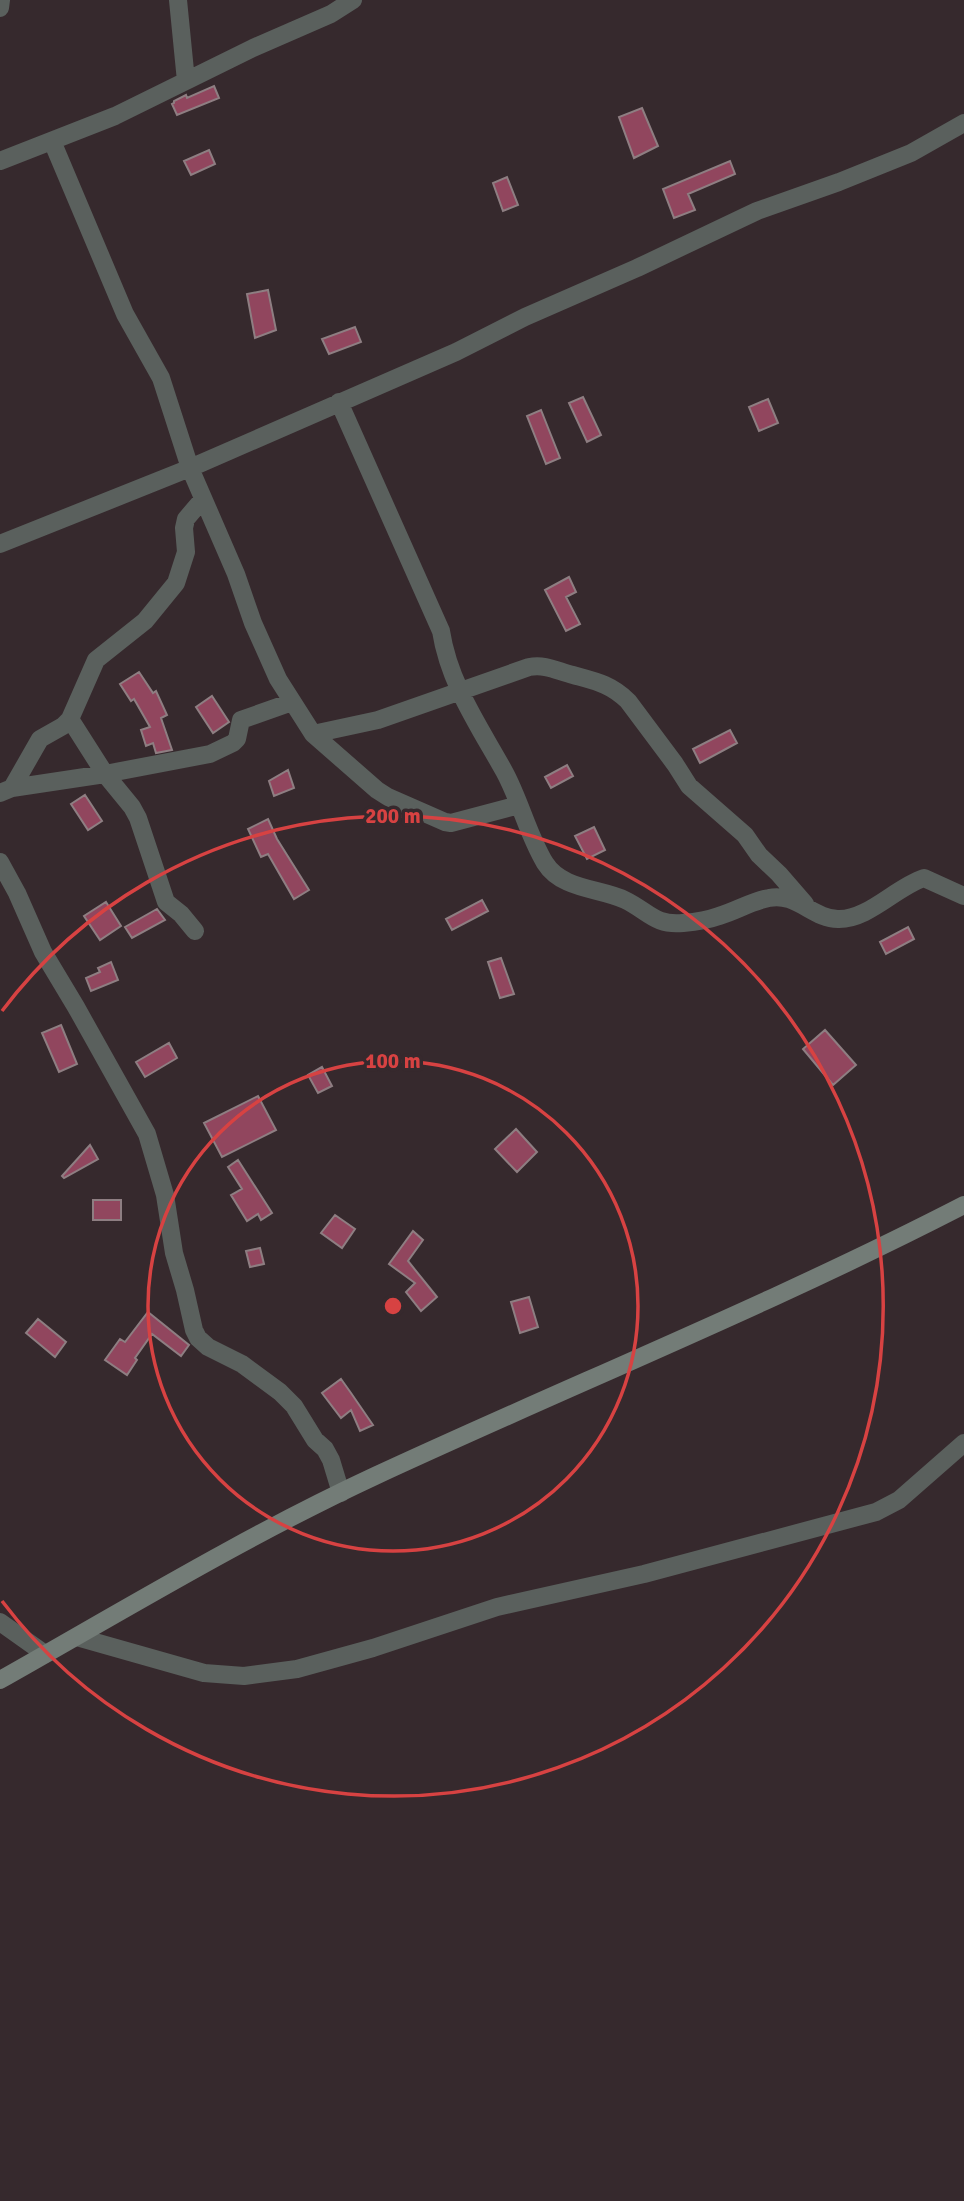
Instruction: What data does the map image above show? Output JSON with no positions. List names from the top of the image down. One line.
{"rings":["200 m","100 m"]}
